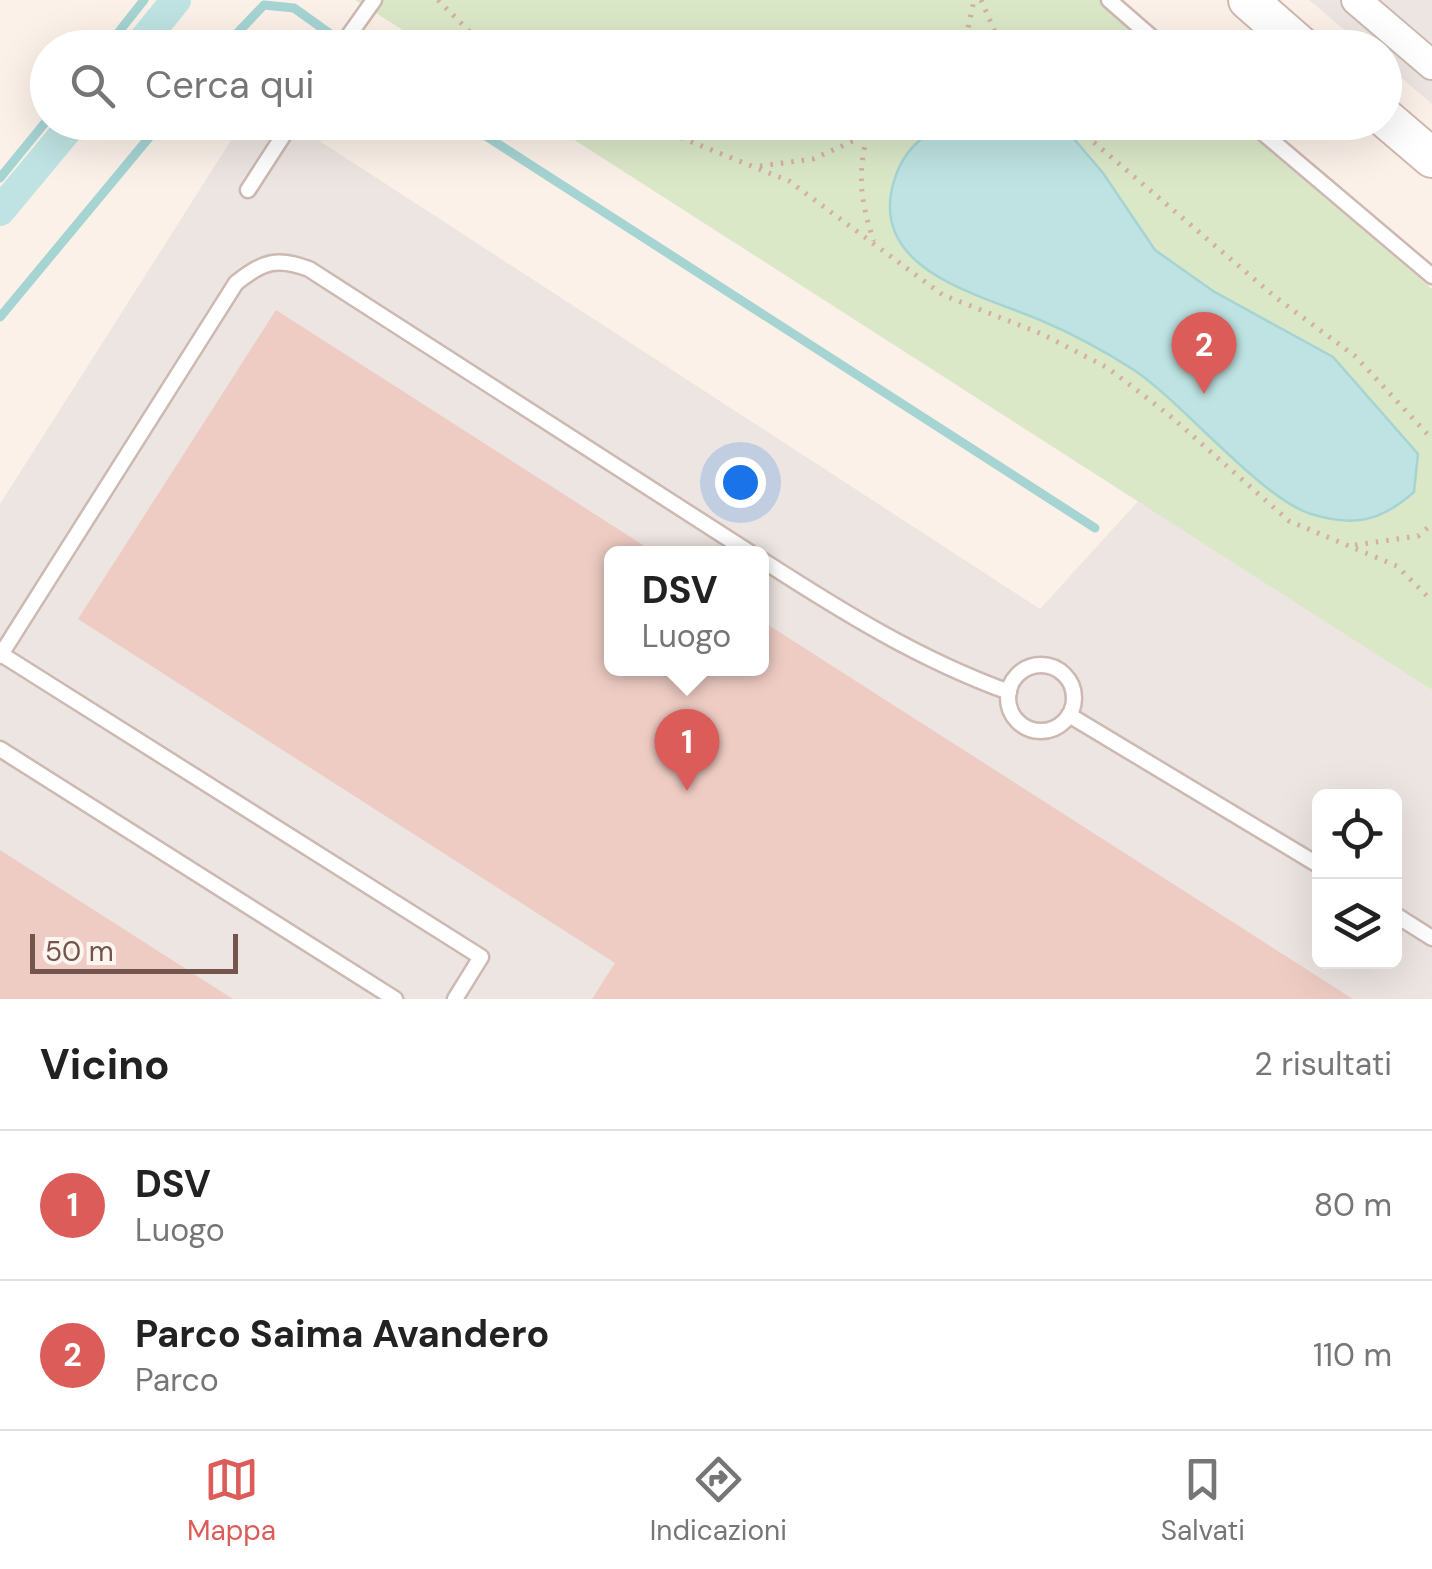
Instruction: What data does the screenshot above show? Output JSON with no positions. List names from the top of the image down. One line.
{"scale_bar":"50 m","page":{"search":"Cerca qui","pins":["2","1"],"popup":["DSV","Luogo"],"scale":"50 m","heading":["Vicino","2 risultati"],"list":[{"mark":"1","name":"DSV","note":"Luogo","value":"80 m"},{"mark":"2","name":"Parco Saima Avandero","note":"Parco","value":"110 m"}],"nav":["Mappa","Indicazioni","Salvati"]}}
